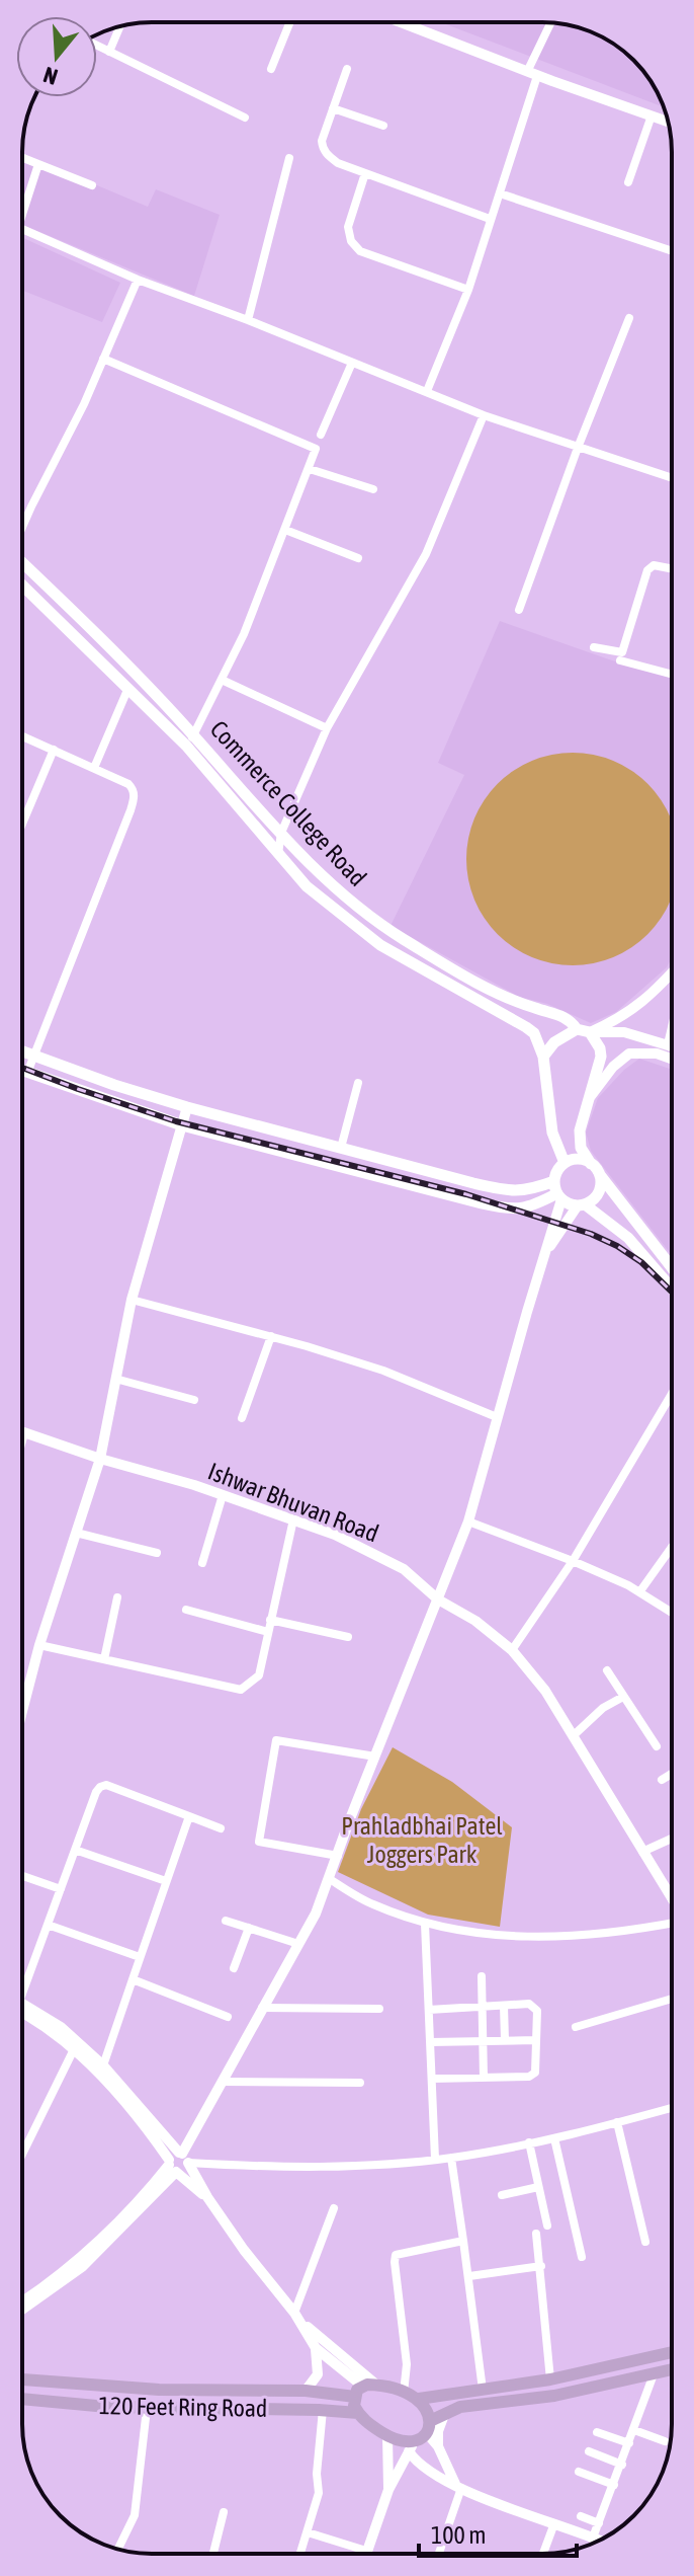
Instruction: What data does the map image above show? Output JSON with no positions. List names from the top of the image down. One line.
{"streets":{"main road":["Commerce College Road","120 Feet Ring Road"],"street":["Ishwar Bhuvan Road"]},"parks":["Prahladbhai Patel Joggers Park"],"scale_bar":"100 m","north":"bottom"}
